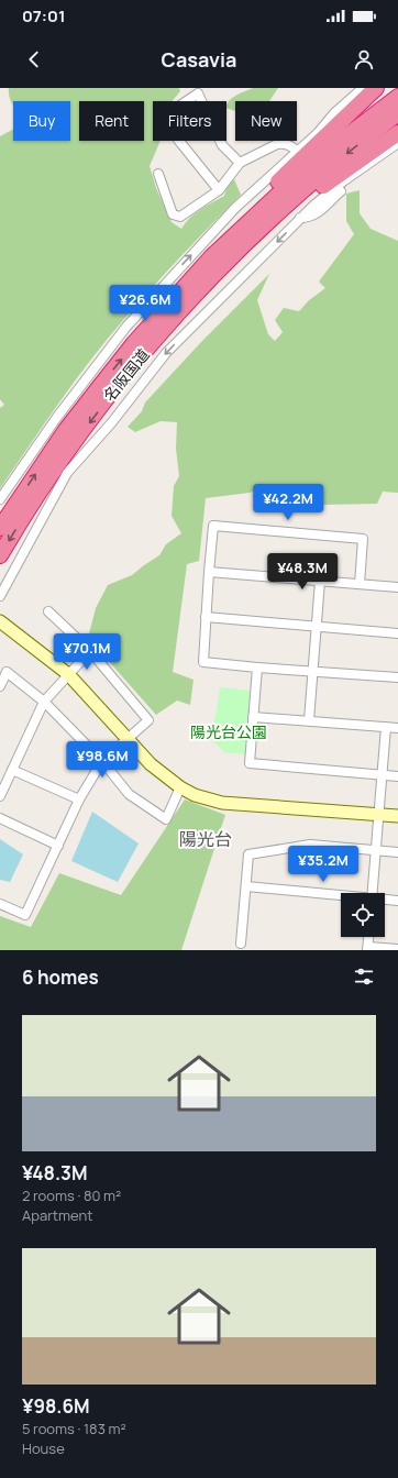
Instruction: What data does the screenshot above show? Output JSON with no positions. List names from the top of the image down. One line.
{"streets":{"highway":["名阪国道"]},"districts":["陽光台"],"parks":["陽光台公園"],"page":{"status":"07:01","header":"Casavia","chip":["Buy","Rent","Filters","New"],"price":["¥26.6M","¥42.2M","¥48.3M","¥70.1M","¥98.6M","¥35.2M"],"heading":"6 homes","list":[{"name":"¥48.3M","note":"2 rooms · 80 m² · Apartment"},{"name":"¥98.6M","note":"5 rooms · 183 m² · House"}]}}
